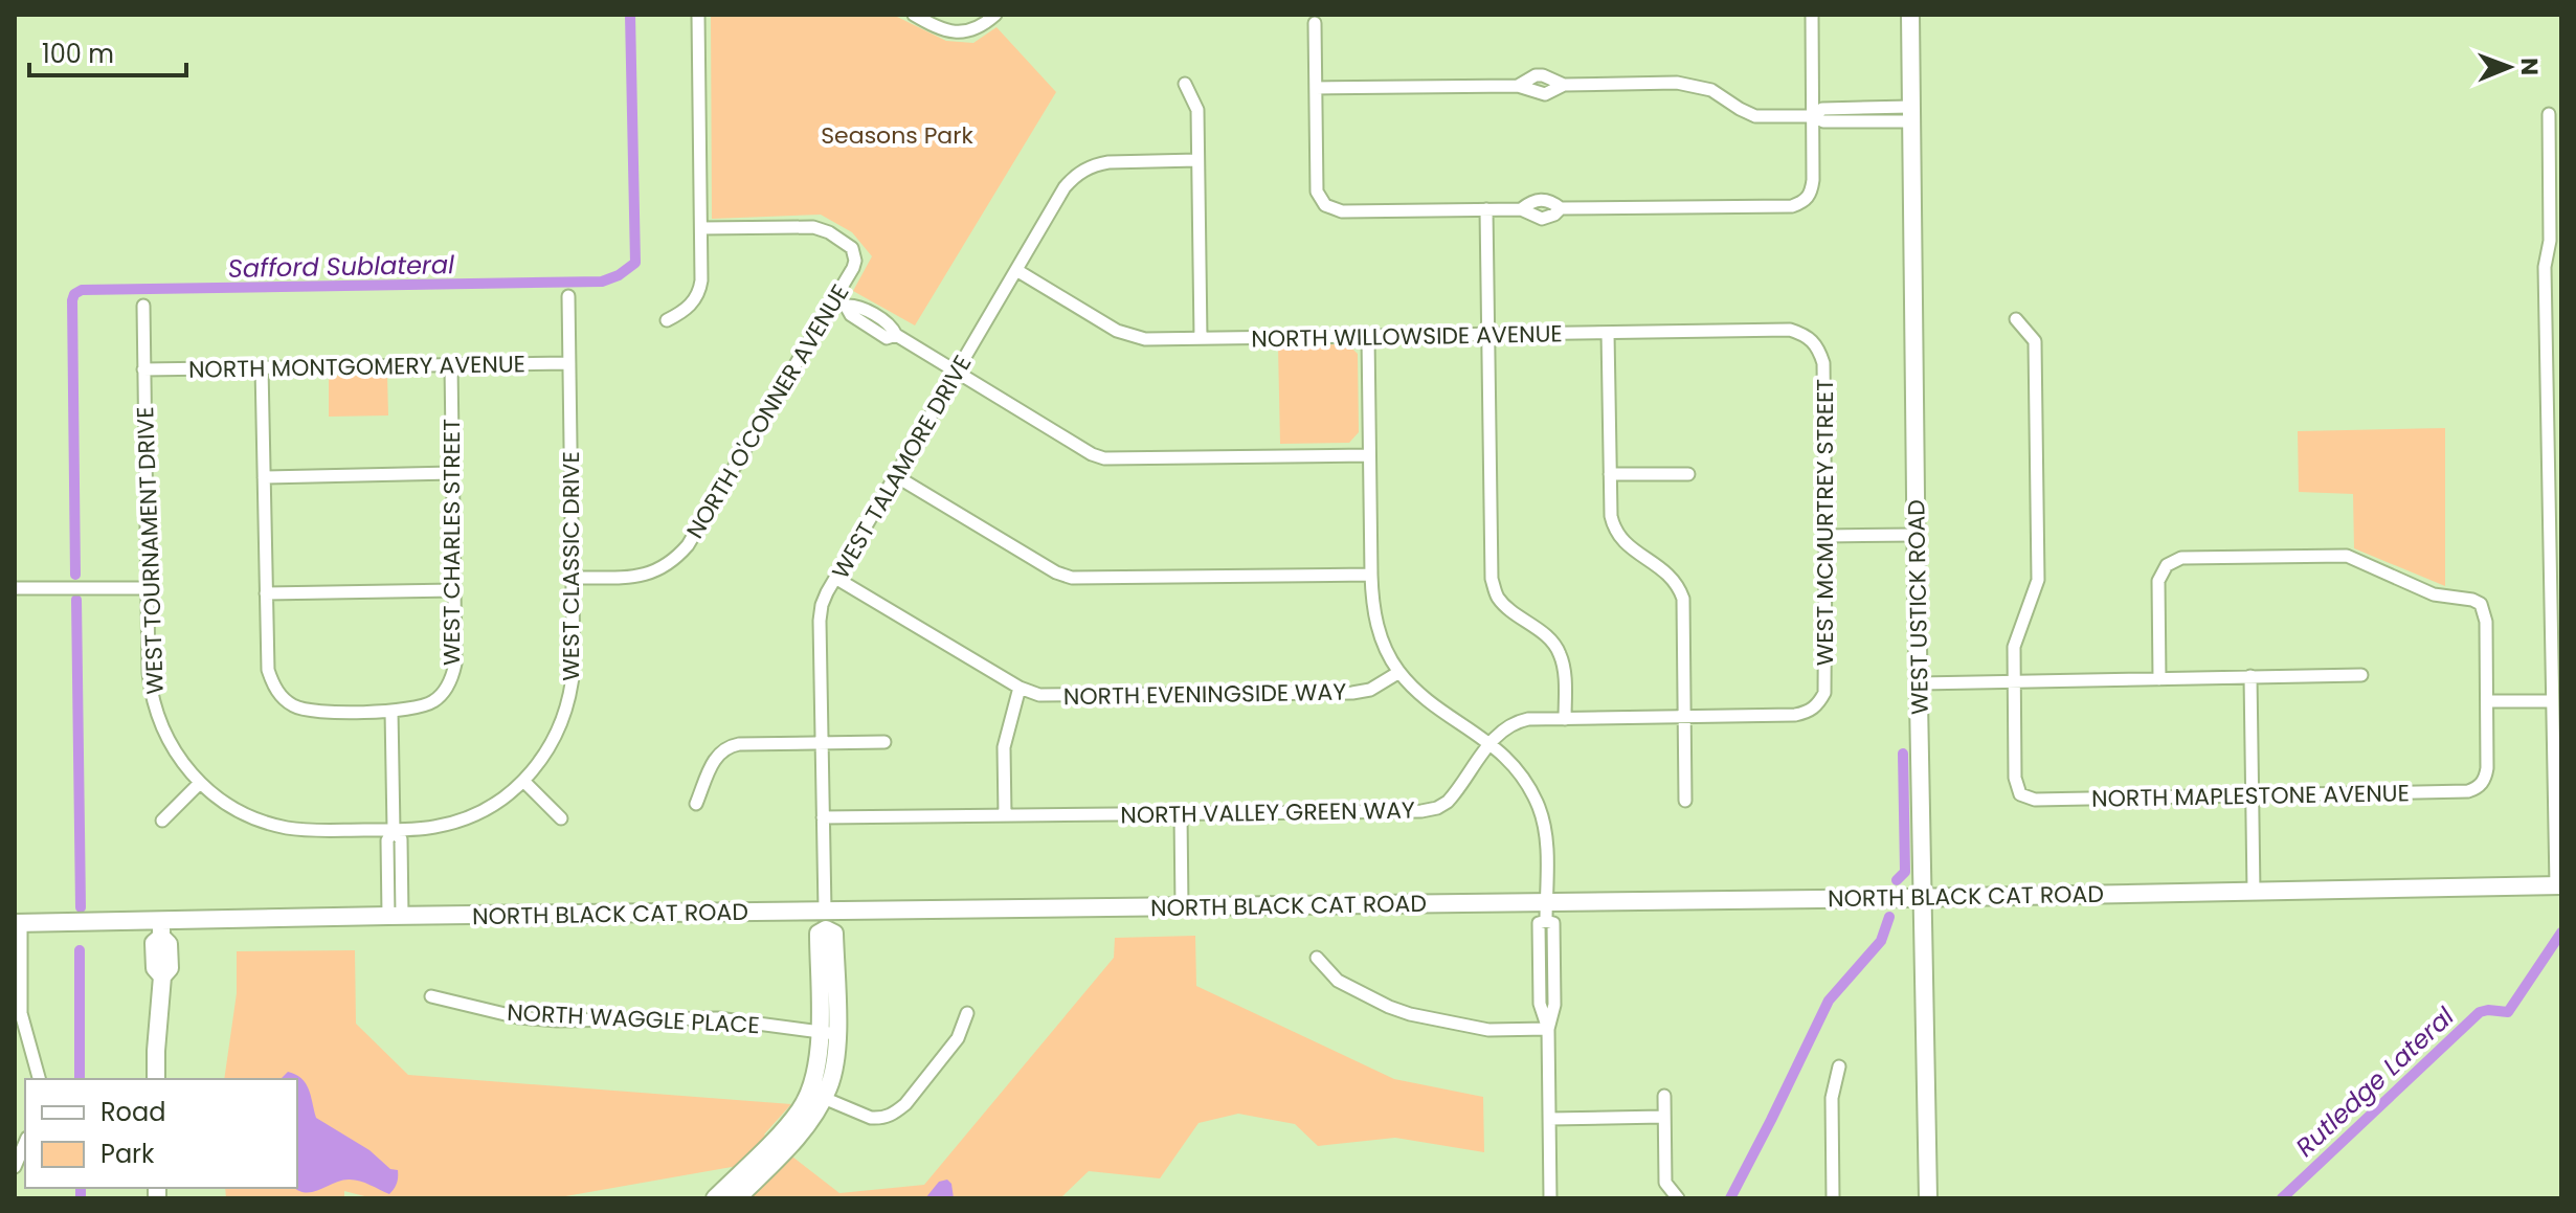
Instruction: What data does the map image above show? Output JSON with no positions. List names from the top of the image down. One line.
{"streets":{"main road":["WEST USTICK ROAD","NORTH BLACK CAT ROAD"],"street":["NORTH WILLOWSIDE AVENUE","NORTH MONTGOMERY AVENUE","NORTH O'CONNER AVENUE","WEST TALAMORE DRIVE","WEST MCMURTREY STREET","WEST CHARLES STREET","WEST TOURNAMENT DRIVE","WEST CLASSIC DRIVE","NORTH EVENINGSIDE WAY","NORTH MAPLESTONE AVENUE","NORTH VALLEY GREEN WAY","NORTH WAGGLE PLACE"]},"crossings":[["NORTH WILLOWSIDE AVENUE","WEST TALAMORE DRIVE"],["NORTH WILLOWSIDE AVENUE","WEST MCMURTREY STREET"],["NORTH MONTGOMERY AVENUE","WEST CHARLES STREET"],["NORTH MONTGOMERY AVENUE","WEST TOURNAMENT DRIVE"],["NORTH MONTGOMERY AVENUE","WEST CLASSIC DRIVE"],["NORTH O'CONNER AVENUE","WEST CLASSIC DRIVE"],["WEST TALAMORE DRIVE","NORTH EVENINGSIDE WAY"],["WEST TALAMORE DRIVE","NORTH VALLEY GREEN WAY"],["WEST TALAMORE DRIVE","NORTH BLACK CAT ROAD"],["WEST MCMURTREY STREET","NORTH VALLEY GREEN WAY"],["WEST TOURNAMENT DRIVE","WEST CLASSIC DRIVE"],["WEST USTICK ROAD","NORTH BLACK CAT ROAD"]],"water":["Safford Sublateral","Rutledge Lateral"],"parks":["Seasons Park"],"legend":["Road","Park"],"scale_bar":"100 m","north":"right"}
